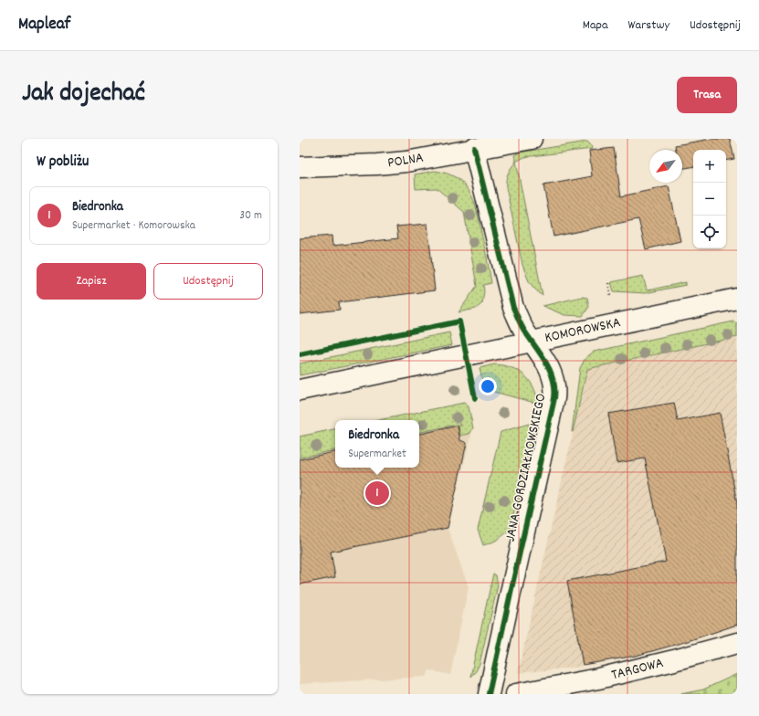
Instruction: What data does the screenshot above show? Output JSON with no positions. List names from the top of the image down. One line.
{"streets":{"street":["POLNA","KOMOROWSKA","JANA GORDZIAŁKOWSKIEGO","TARGOWA"]},"crossings":[["POLNA","JANA GORDZIAŁKOWSKIEGO"],["KOMOROWSKA","JANA GORDZIAŁKOWSKIEGO"]],"north":"bottom left","page":{"header":"Mapleaf","nav":["Mapa","Warstwy","Udostępnij"],"title":"Jak dojechać","buttons":["Trasa",["Zapisz","Udostępnij"]],"heading":"W pobliżu","map_buttons":["+","−"],"list":[{"mark":"1","name":"Biedronka","note":"Supermarket · Komorowska","value":"30 m"}],"popup":["Biedronka","Supermarket"],"pins":"1"}}
